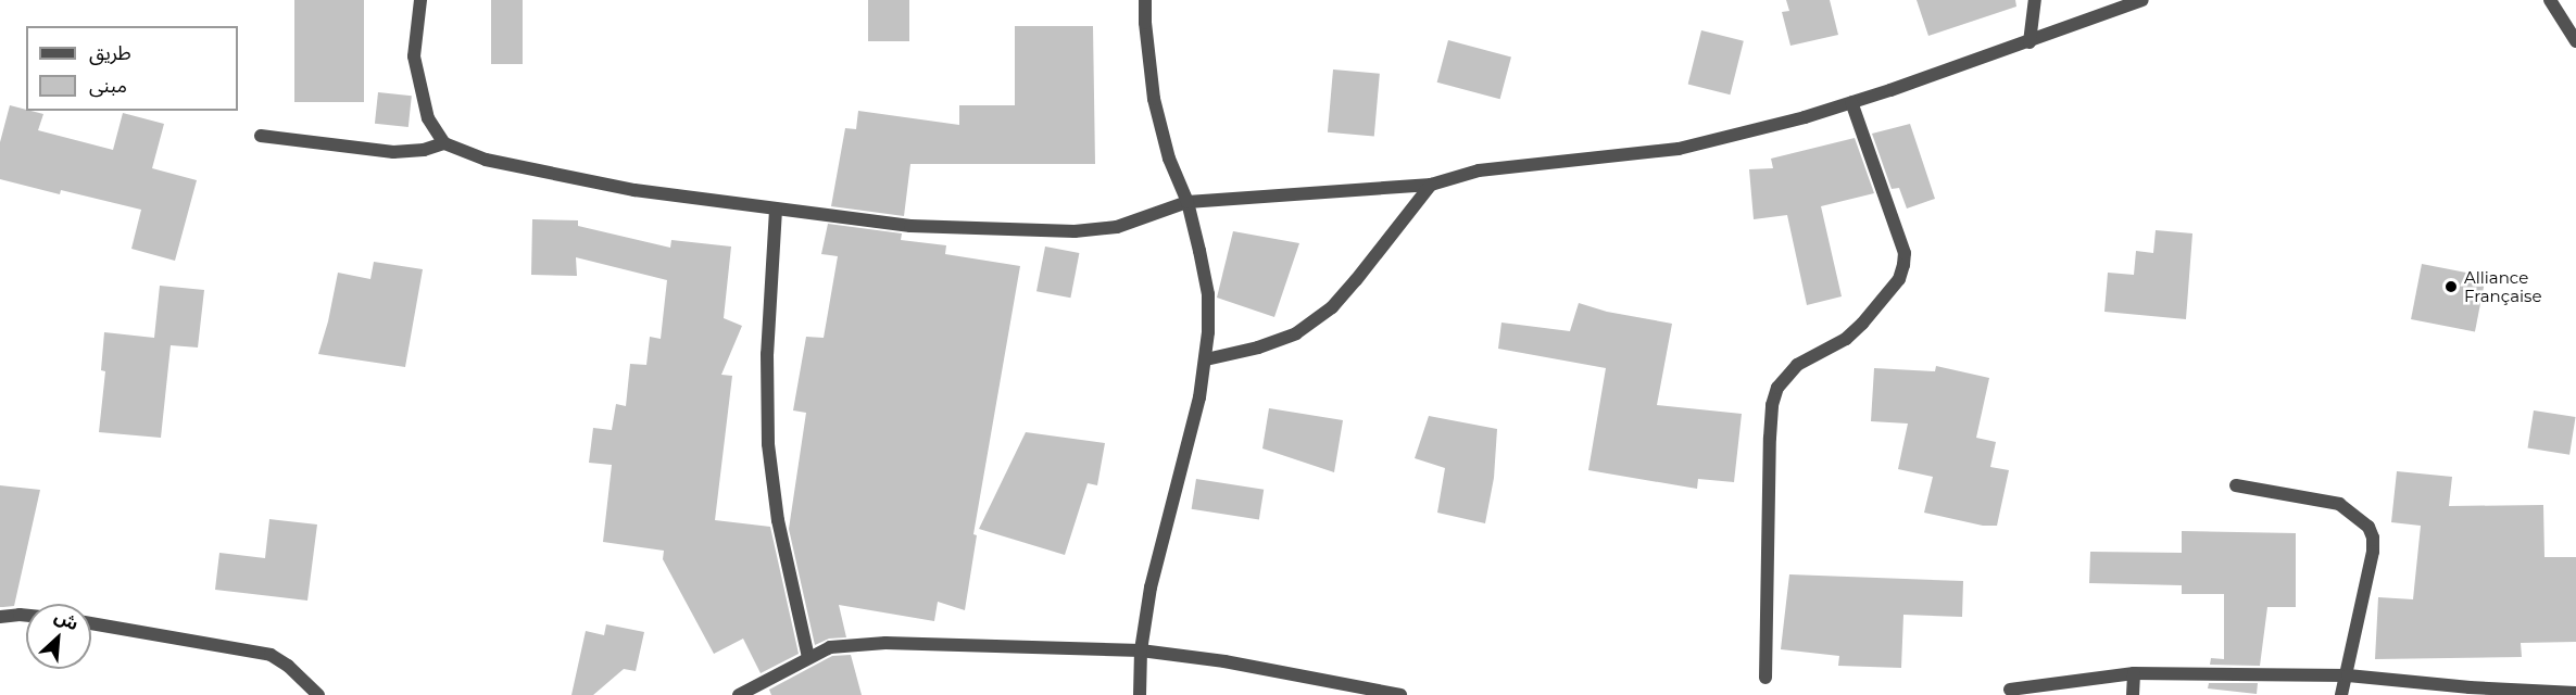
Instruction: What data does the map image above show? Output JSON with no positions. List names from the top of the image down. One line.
{"places":["Alliance Française"],"legend":["طريق","مبنى"],"north":"top right"}
